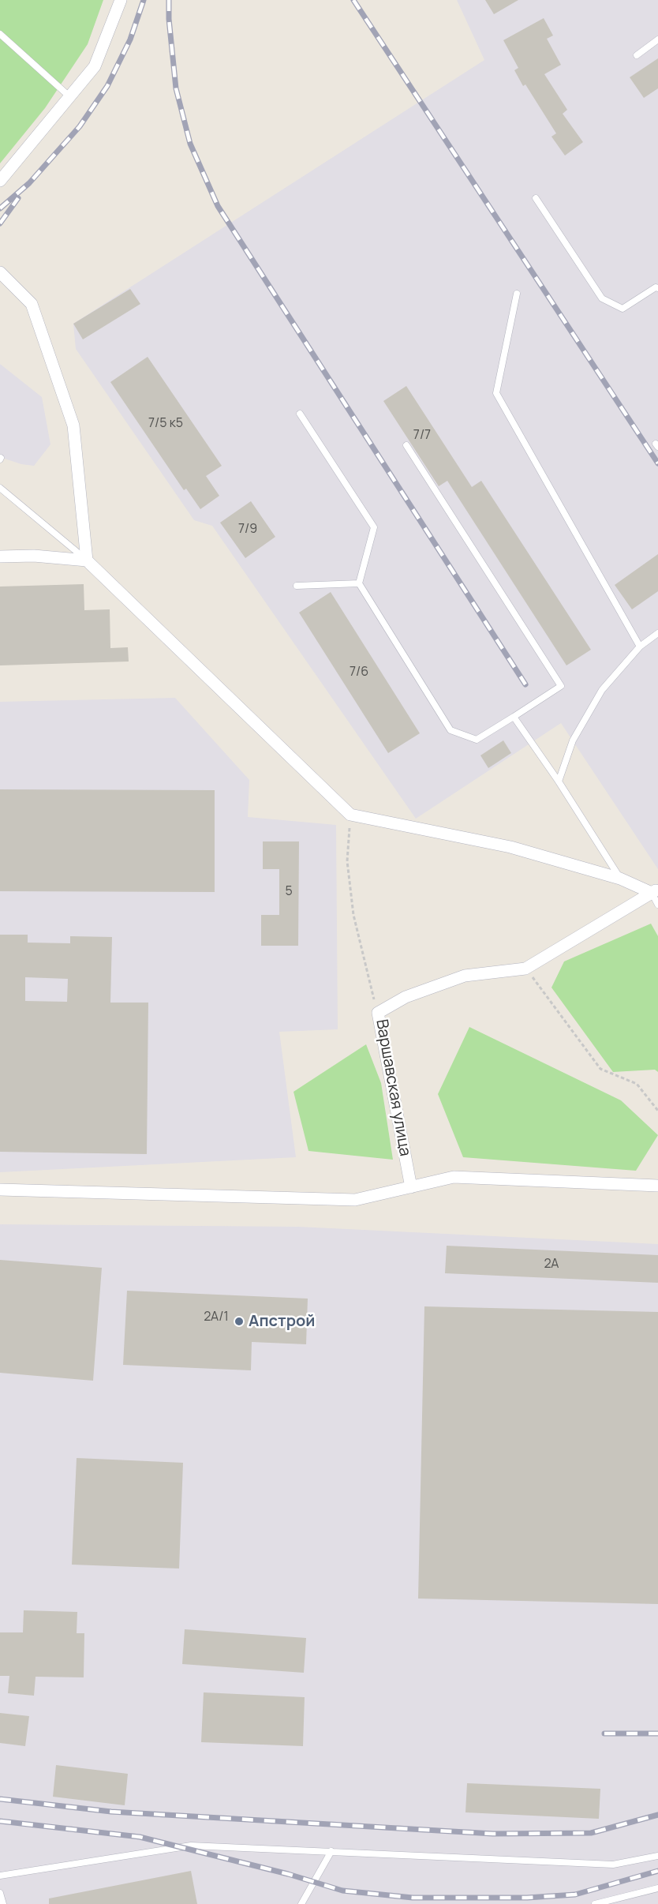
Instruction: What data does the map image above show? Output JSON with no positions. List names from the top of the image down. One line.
{"streets":{"street":["Варшавская улица"]},"places":["Апстрой"],"house_numbers":["7/5 к5","7/7","7/9","7/6","5","2А","2А/1"]}
